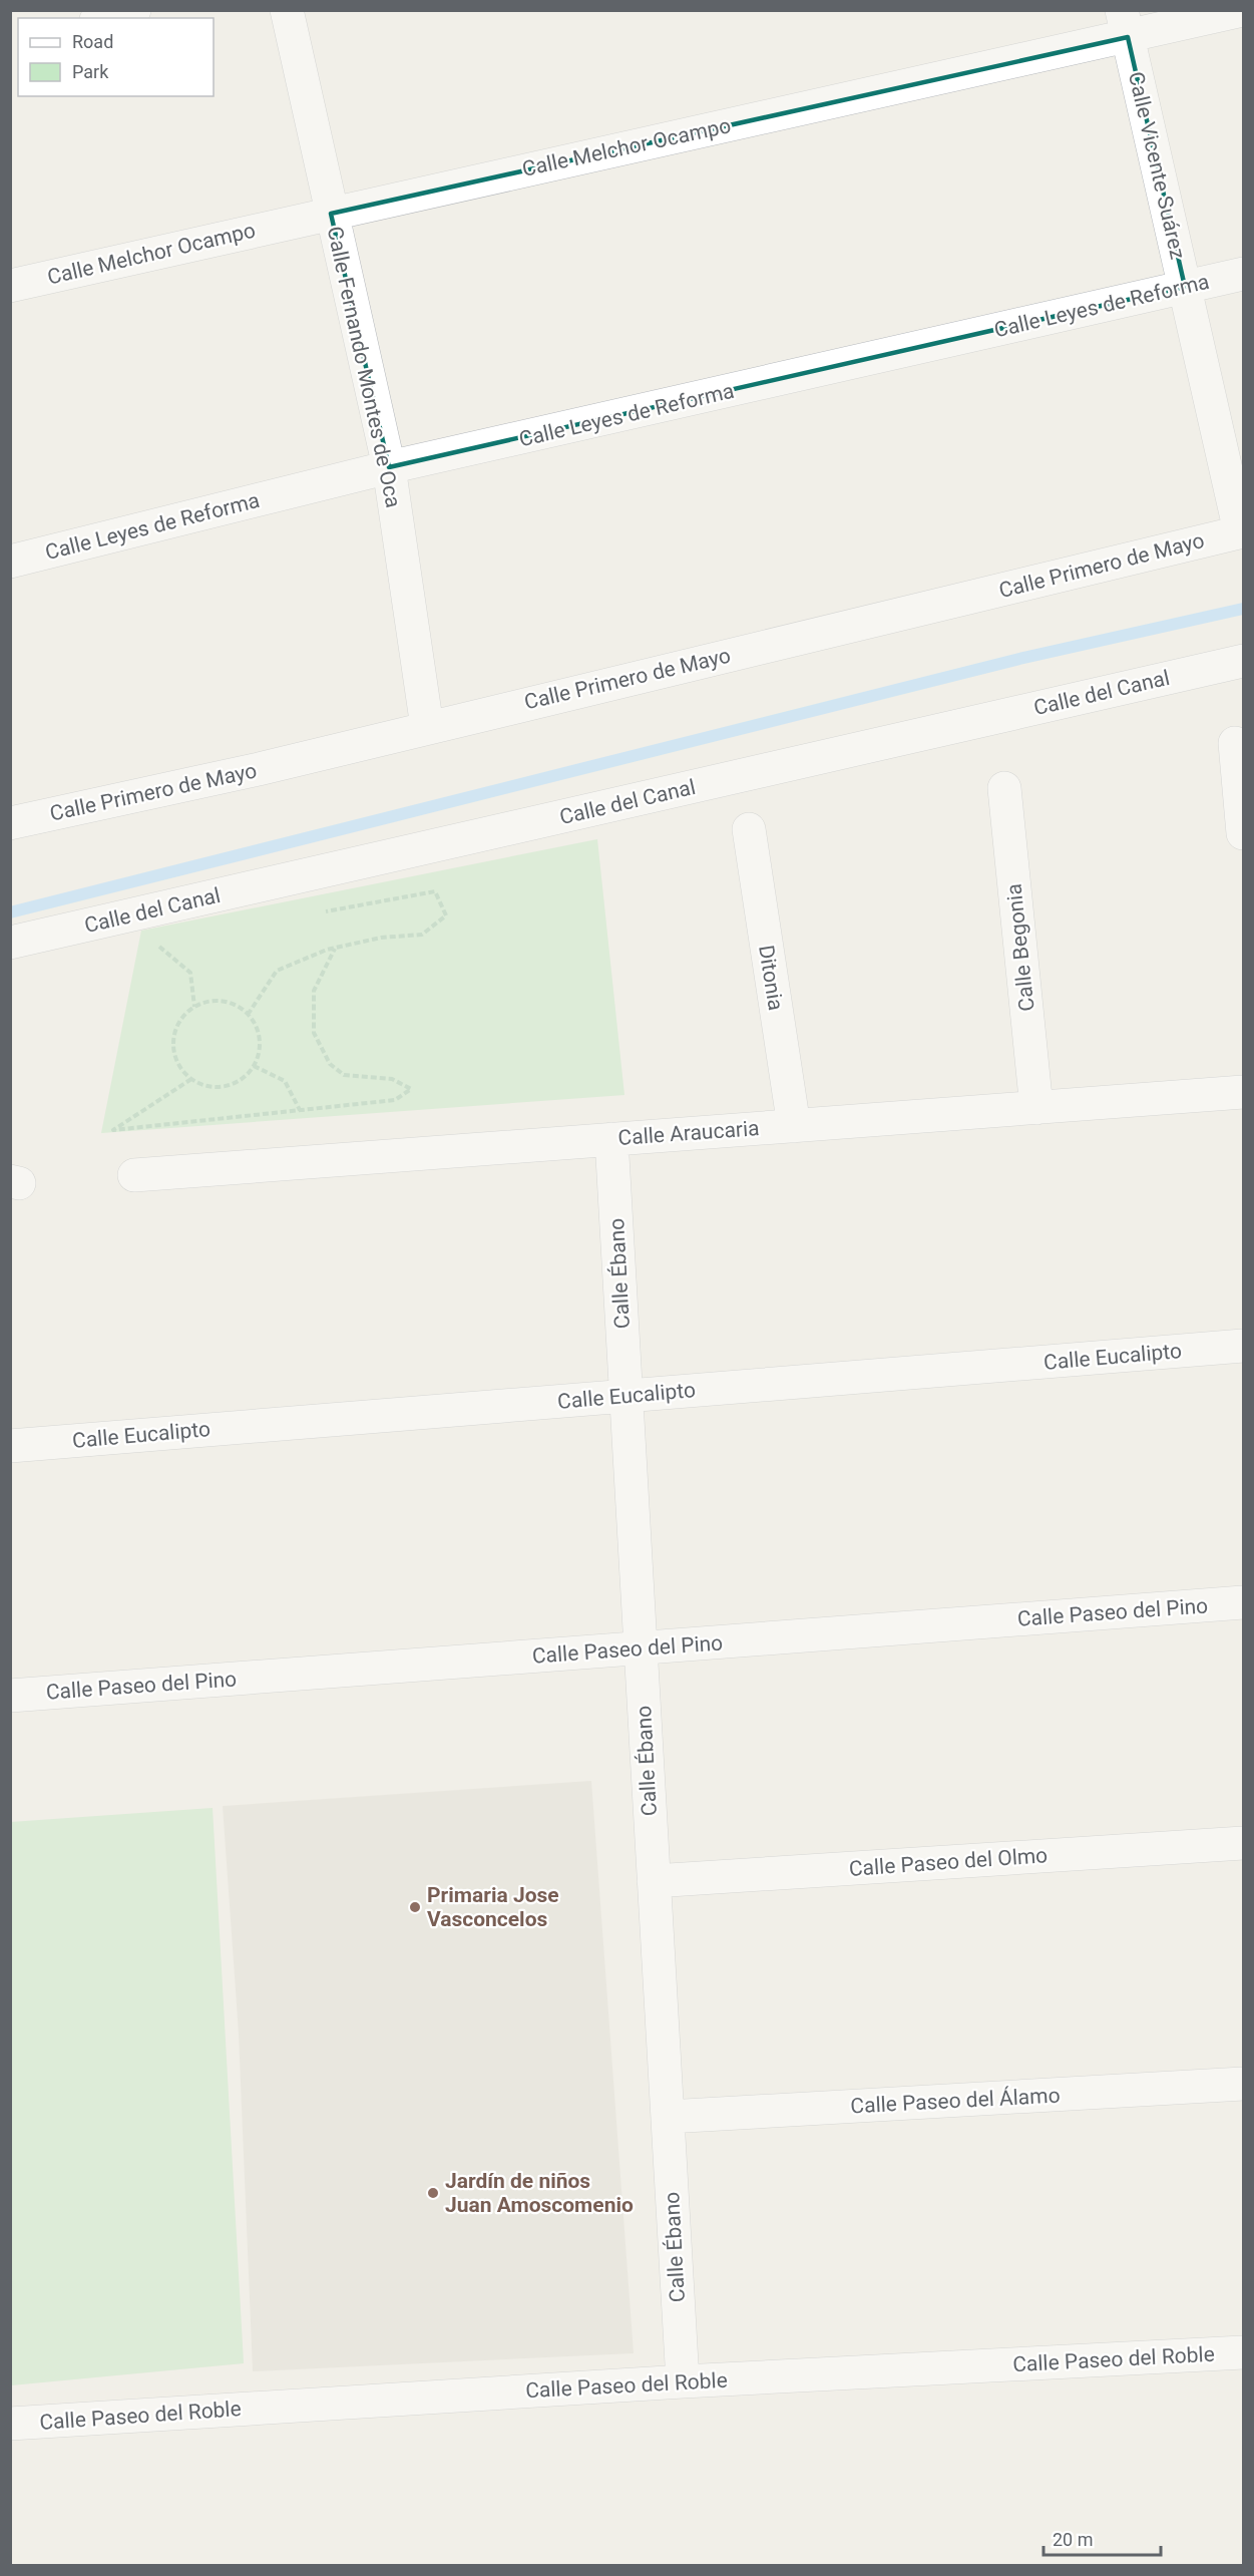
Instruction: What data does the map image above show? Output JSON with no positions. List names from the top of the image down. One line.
{"streets":{"street":["Calle Melchor Ocampo","Calle Vicente Suárez","Calle Leyes de Reforma","Calle Fernando Montes de Oca","Calle Primero de Mayo","Calle del Canal","Calle Begonia","Ditonia","Calle Araucaria","Calle Ébano","Calle Eucalipto","Calle Paseo del Pino","Calle Paseo del Olmo","Calle Paseo del Álamo","Calle Paseo del Roble"]},"crossings":[["Calle Melchor Ocampo","Calle Vicente Suárez"],["Calle Melchor Ocampo","Calle Fernando Montes de Oca"],["Calle Vicente Suárez","Calle Leyes de Reforma"],["Calle Vicente Suárez","Calle Primero de Mayo"],["Calle Leyes de Reforma","Calle Fernando Montes de Oca"],["Calle Fernando Montes de Oca","Calle Primero de Mayo"],["Calle Begonia","Calle Araucaria"],["Ditonia","Calle Araucaria"],["Calle Araucaria","Calle Ébano"],["Calle Ébano","Calle Eucalipto"],["Calle Ébano","Calle Paseo del Pino"],["Calle Ébano","Calle Paseo del Olmo"],["Calle Ébano","Calle Paseo del Álamo"],["Calle Ébano","Calle Paseo del Roble"]],"places":["Primaria Jose Vasconcelos","Jardín de niños Juan Amoscomenio"],"legend":["Road","Park"],"scale_bar":"20 m"}
